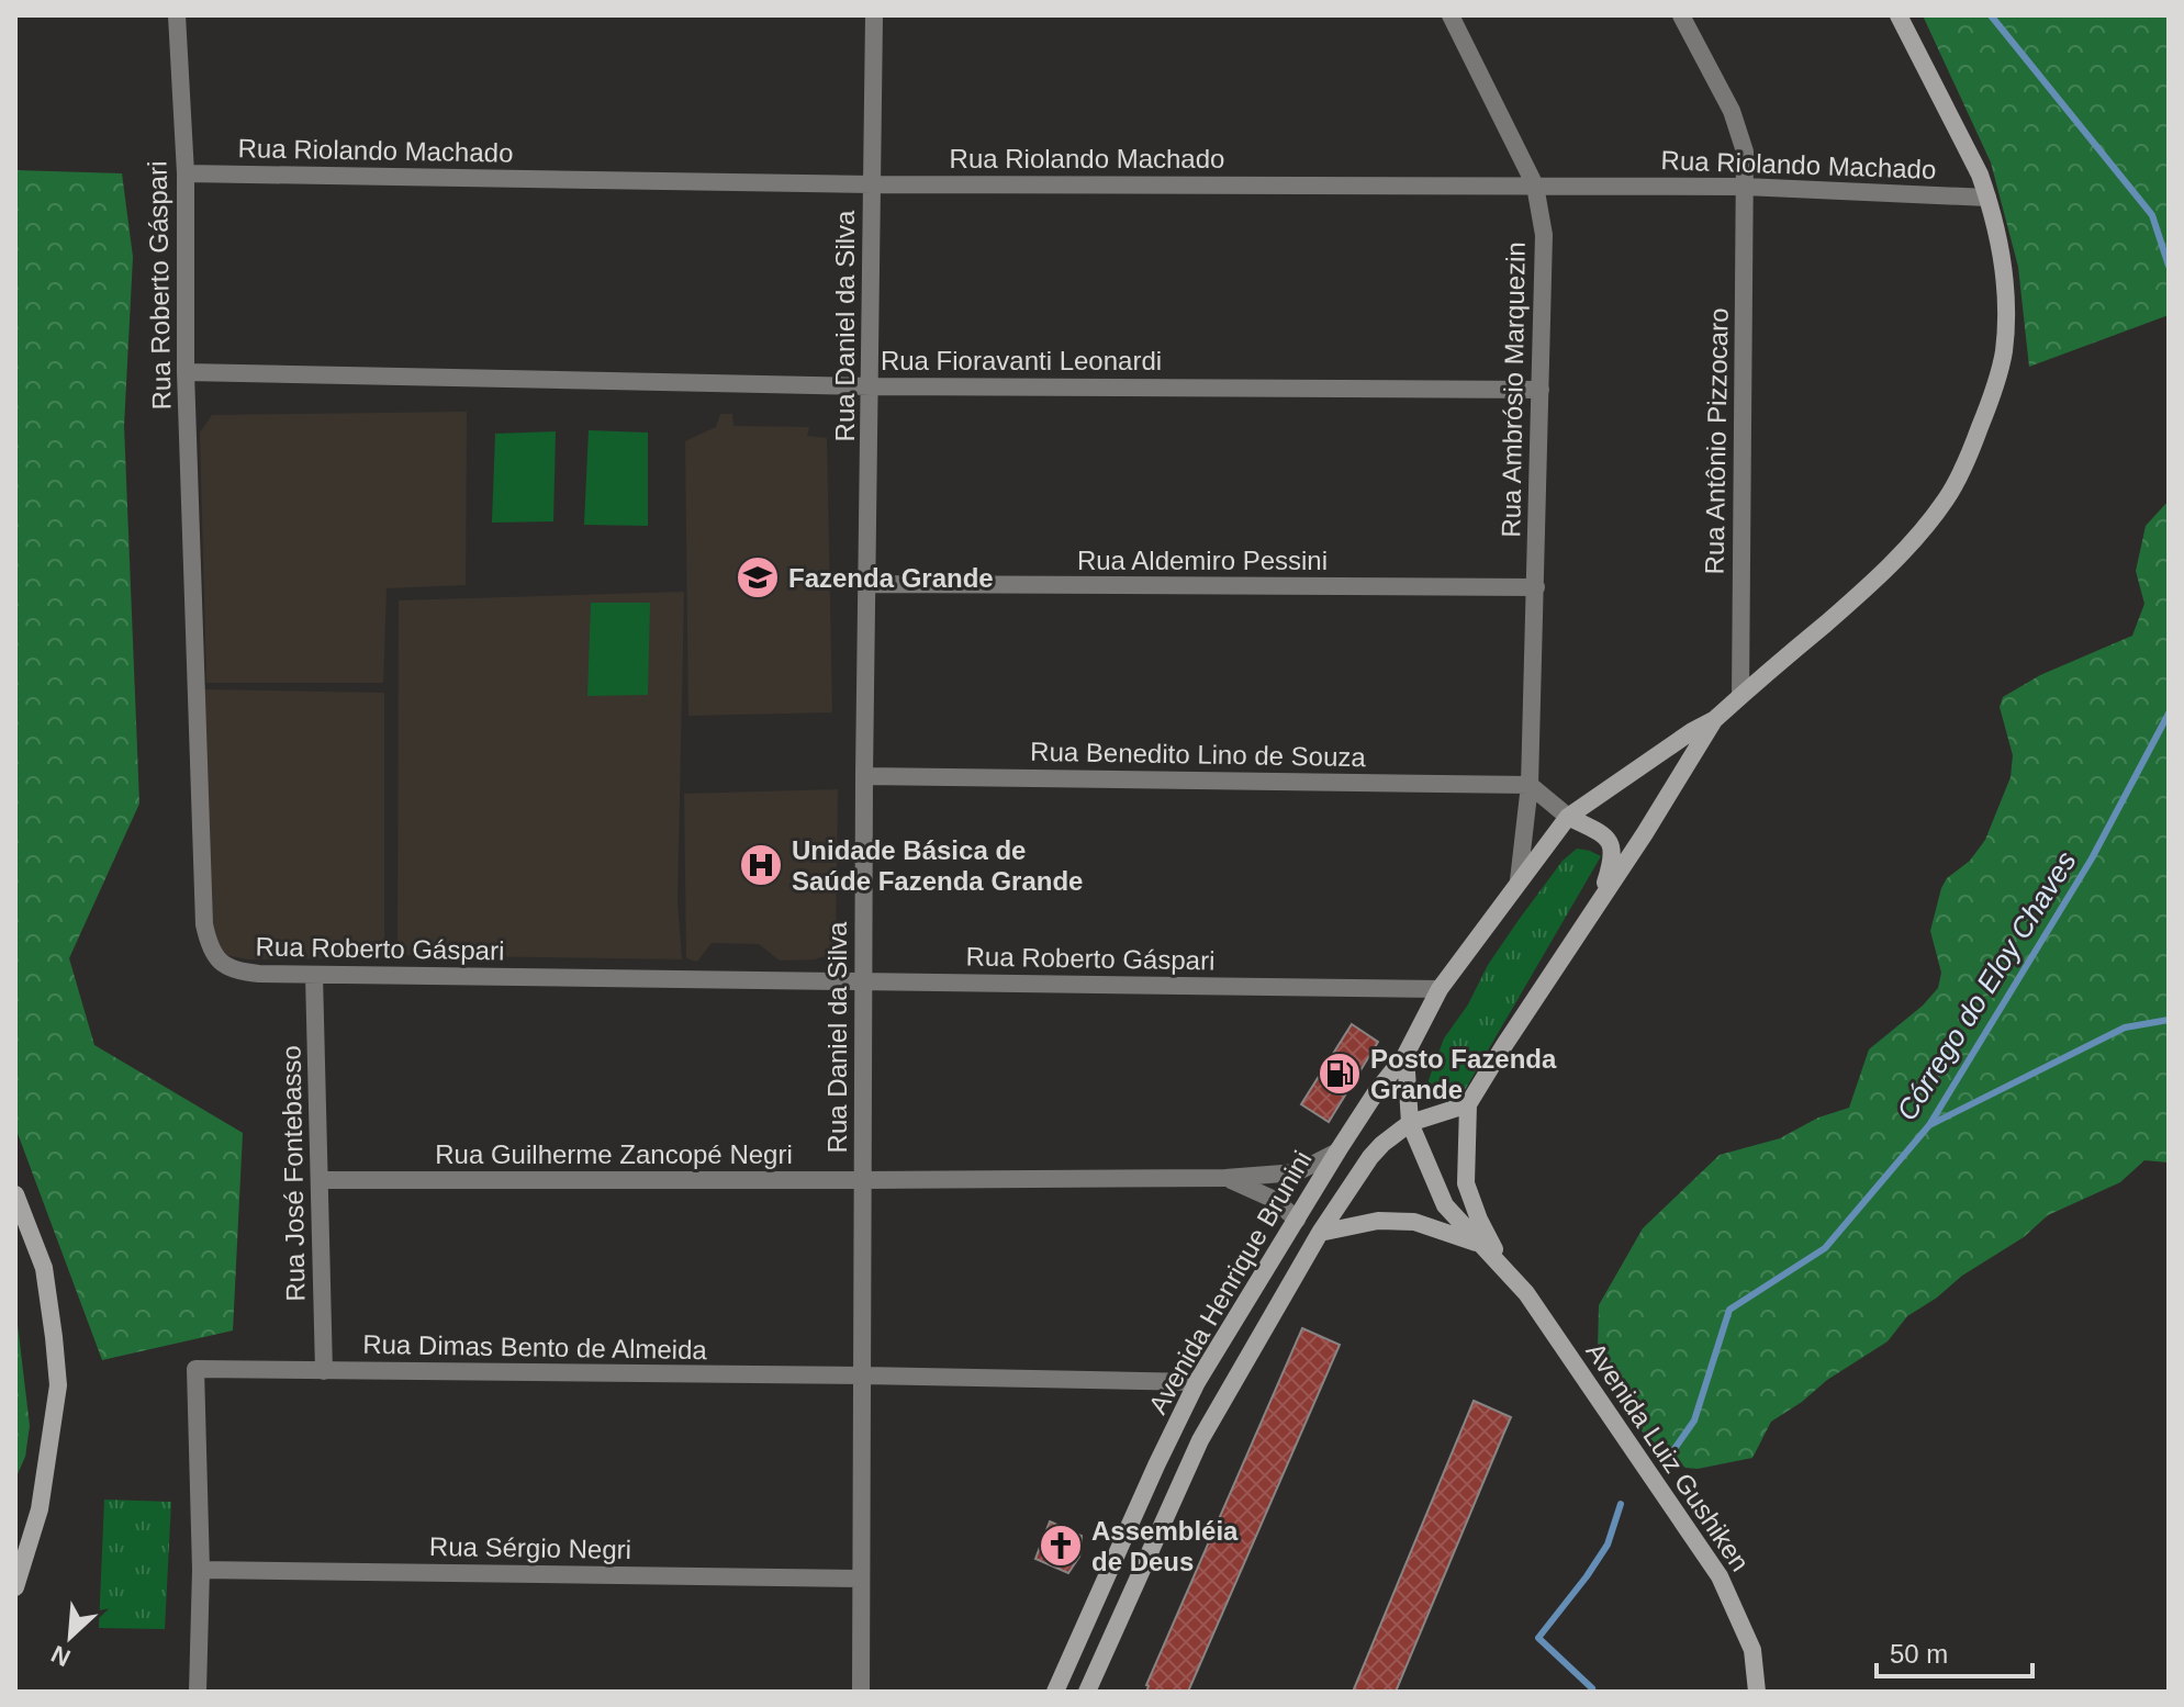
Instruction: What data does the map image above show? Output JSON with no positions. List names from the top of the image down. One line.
{"streets":{"main road":["Avenida Henrique Brunini","Avenida Luiz Gushiken"],"street":["Rua Riolando Machado","Rua Roberto Gáspari","Rua Daniel da Silva","Rua Fioravanti Leonardi","Rua Ambrósio Marquezin","Rua Antônio Pizzocaro","Rua Aldemiro Pessini","Rua Benedito Lino de Souza","Rua Guilherme Zancopé Negri","Rua José Fontebasso","Rua Dimas Bento de Almeida","Rua Sérgio Negri"]},"crossings":[["Rua Riolando Machado","Rua Roberto Gáspari"],["Rua Riolando Machado","Rua Daniel da Silva"],["Rua Riolando Machado","Rua Ambrósio Marquezin"],["Rua Riolando Machado","Rua Antônio Pizzocaro"],["Rua Riolando Machado","Avenida Henrique Brunini"],["Rua Roberto Gáspari","Rua Daniel da Silva"],["Rua Roberto Gáspari","Rua Fioravanti Leonardi"],["Rua Roberto Gáspari","Rua José Fontebasso"],["Rua Roberto Gáspari","Avenida Henrique Brunini"],["Rua Daniel da Silva","Rua Fioravanti Leonardi"],["Rua Daniel da Silva","Rua Aldemiro Pessini"],["Rua Daniel da Silva","Rua Benedito Lino de Souza"],["Rua Daniel da Silva","Rua Guilherme Zancopé Negri"],["Rua Daniel da Silva","Rua Dimas Bento de Almeida"],["Rua Daniel da Silva","Rua Sérgio Negri"],["Rua Fioravanti Leonardi","Rua Ambrósio Marquezin"],["Rua Ambrósio Marquezin","Rua Aldemiro Pessini"],["Rua Ambrósio Marquezin","Rua Benedito Lino de Souza"],["Rua Ambrósio Marquezin","Avenida Henrique Brunini"],["Rua Antônio Pizzocaro","Avenida Henrique Brunini"],["Rua Guilherme Zancopé Negri","Rua José Fontebasso"],["Rua Guilherme Zancopé Negri","Avenida Henrique Brunini"],["Rua José Fontebasso","Rua Dimas Bento de Almeida"],["Avenida Henrique Brunini","Rua Dimas Bento de Almeida"],["Avenida Henrique Brunini","Avenida Luiz Gushiken"],["Rua Dimas Bento de Almeida","Rua Sérgio Negri"]],"water":["Córrego do Eloy Chaves"],"places":{"school or university":["Fazenda Grande"],"hospital":["Unidade Básica de Saúde Fazenda Grande"],"fuel station":["Posto Fazenda Grande"],"church":["Assembléia de Deus"]},"scale_bar":"50 m","north":"bottom left"}
